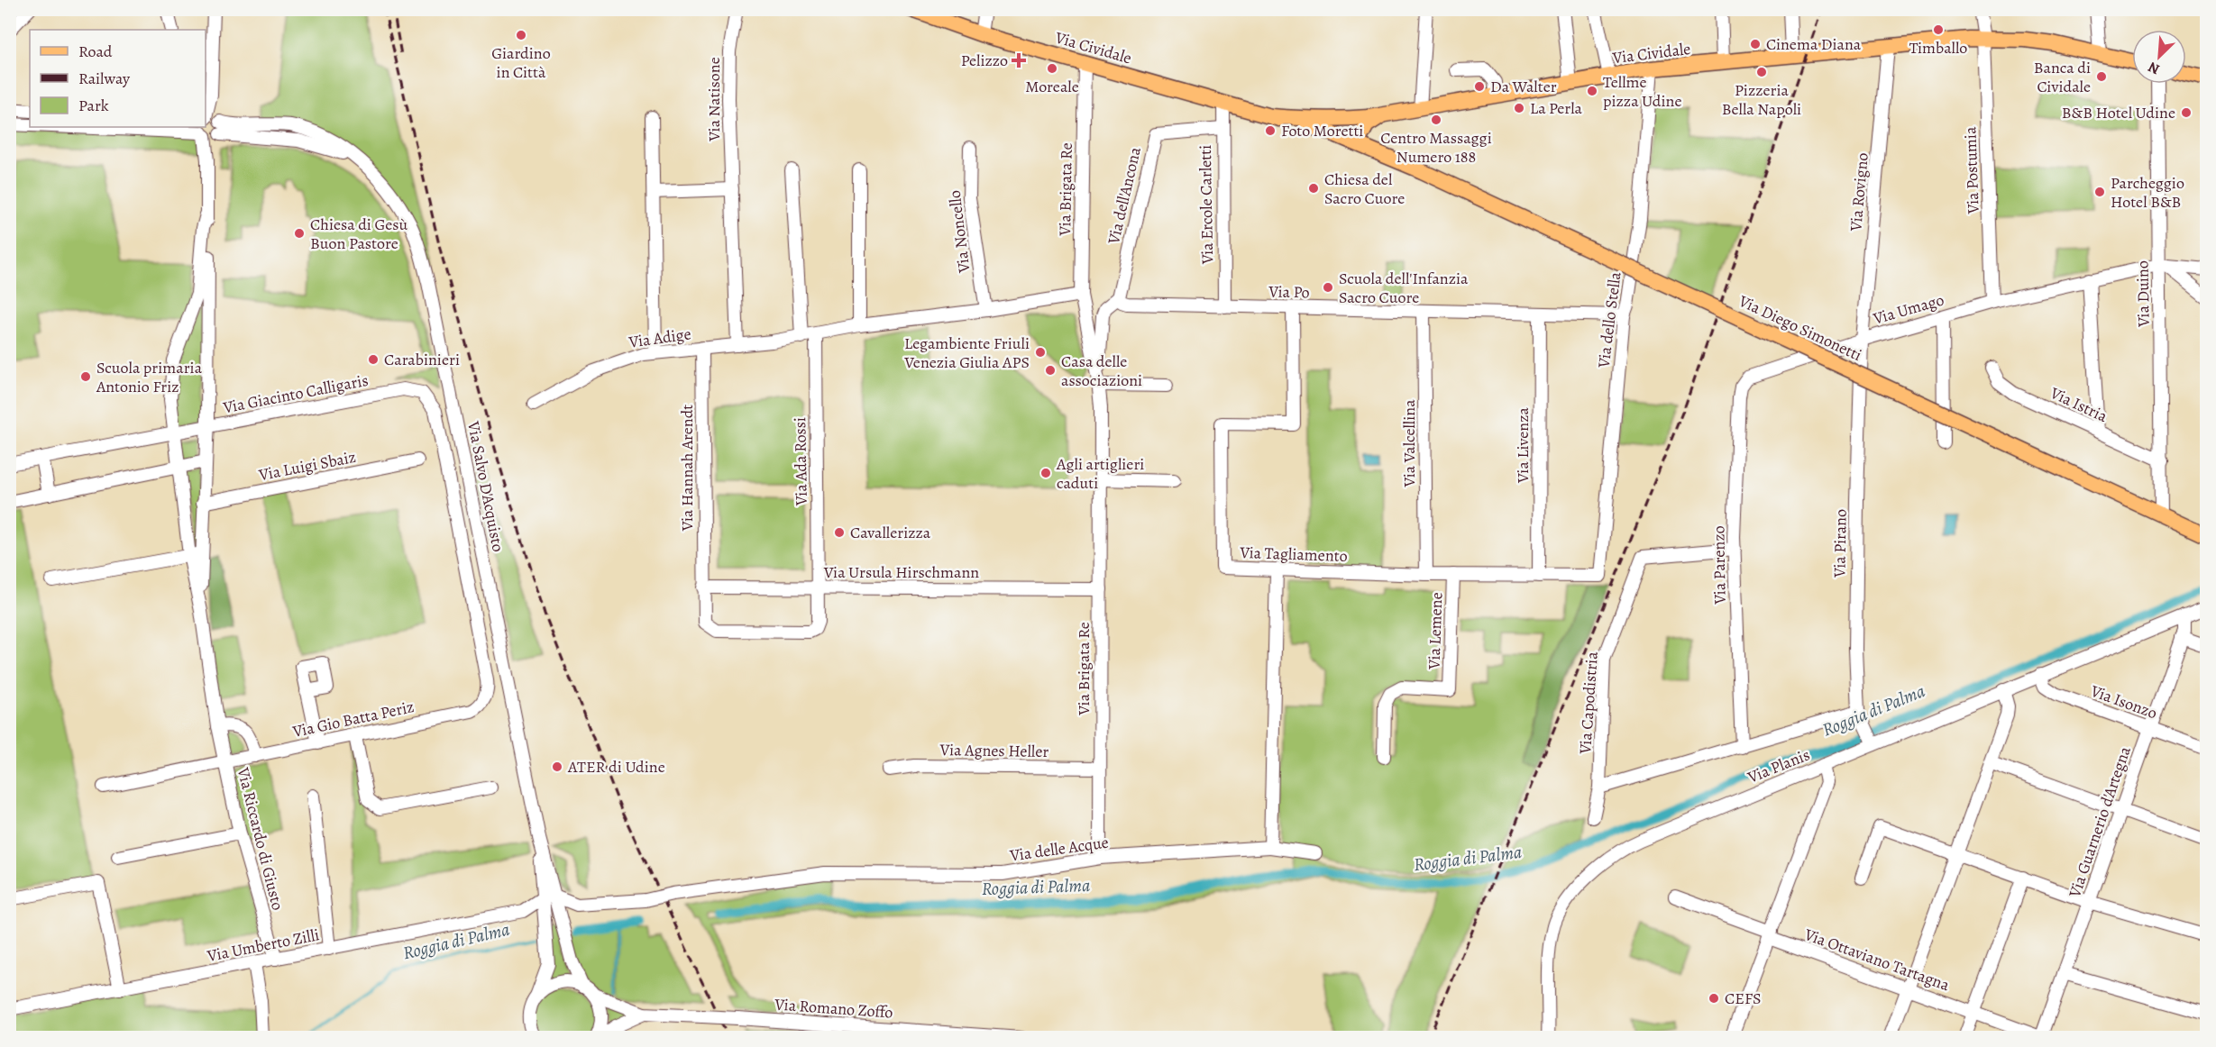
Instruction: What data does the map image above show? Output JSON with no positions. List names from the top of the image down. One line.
{"streets":{"main road":["Via Cividale","Via Diego Simonetti"],"street":["Via Natisone","Via Postumia","Via Brigata Re","Via Rovigno","Via dell'Ancona","Via Ercole Carletti","Via Noncello","Via Po","Via Duino","Via Umago","Via dello Stella","Via Adige","Via Giacinto Calligaris","Via Istria","Via Valcellina","Via Livenza","Via Ada Rossi","Via Luigi Sbaiz","Via Hannah Arendt","Via Salvo D'Acquisto","Via Pirano","Via Tagliamento","Via Parenzo","Via Ursula Hirschmann","Via Lemene","Via Isonzo","Via Capodistria","Via Gio Batta Periz","Via Agnes Heller","Via Planis","Via Guarnerio d'Artegna","Via Riccardo di Giusto","Via delle Acque","Via Umberto Zilli","Via Ottaviano Tartagna","Via Romano Zoffo"]},"crossings":[["Via Cividale","Via Postumia"],["Via Cividale","Via Brigata Re"],["Via Cividale","Via Rovigno"],["Via Cividale","Via Ercole Carletti"],["Via Cividale","Via dello Stella"],["Via Cividale","Via Diego Simonetti"],["Via Natisone","Via Adige"],["Via Postumia","Via Umago"],["Via Brigata Re","Via Adige"],["Via Brigata Re","Via Ursula Hirschmann"],["Via Brigata Re","Via Agnes Heller"],["Via Brigata Re","Via delle Acque"],["Via Rovigno","Via Umago"],["Via Rovigno","Via Pirano"],["Via dell'Ancona","Via Ercole Carletti"],["Via dell'Ancona","Via Po"],["Via Ercole Carletti","Via Po"],["Via Noncello","Via Adige"],["Via Po","Via dello Stella"],["Via Po","Via Valcellina"],["Via Po","Via Livenza"],["Via Po","Via Tagliamento"],["Via Duino","Via Umago"],["Via Duino","Via Diego Simonetti"],["Via Duino","Via Istria"],["Via Umago","Via Pirano"],["Via Umago","Via Parenzo"],["Via dello Stella","Via Tagliamento"],["Via Adige","Via Ada Rossi"],["Via Adige","Via Hannah Arendt"],["Via Giacinto Calligaris","Via Gio Batta Periz"],["Via Giacinto Calligaris","Via Riccardo di Giusto"],["Via Valcellina","Via Tagliamento"],["Via Livenza","Via Tagliamento"],["Via Ada Rossi","Via Hannah Arendt"],["Via Ada Rossi","Via Ursula Hirschmann"],["Via Luigi Sbaiz","Via Riccardo di Giusto"],["Via Hannah Arendt","Via Ursula Hirschmann"],["Via Salvo D'Acquisto","Via Riccardo di Giusto"],["Via Salvo D'Acquisto","Via delle Acque"],["Via Salvo D'Acquisto","Via Umberto Zilli"],["Via Pirano","Via Planis"],["Via Tagliamento","Via Lemene"],["Via Parenzo","Via Capodistria"],["Via Isonzo","Via Planis"],["Via Isonzo","Via Guarnerio d'Artegna"],["Via Gio Batta Periz","Via Riccardo di Giusto"],["Via Planis","Via Guarnerio d'Artegna"],["Via Guarnerio d'Artegna","Via Ottaviano Tartagna"],["Via Riccardo di Giusto","Via Umberto Zilli"],["Via delle Acque","Via Umberto Zilli"]],"water":["Roggia di Palma"],"places":{"other":["Timballo","Giardino in Città","Cinema Diana","Moreale","Pizzeria Bella Napoli","Banca di Cividale","Da Walter","Tellme pizza Udine","La Perla","B&B Hotel Udine","Centro Massaggi Numero 188","Foto Moretti","Chiesa del Sacro Cuore","Parcheggio Hotel B&B","Chiesa di Gesù Buon Pastore","Scuola dell'Infanzia Sacro Cuore","Legambiente Friuli Venezia Giulia APS","Carabinieri","Casa delle associazioni","Scuola primaria Antonio Friz","Agli artiglieri caduti","Cavallerizza","ATER di Udine","CEFS"],"health":["Pelizzo"]},"legend":["Road","Railway","Park"],"north":"bottom left"}
